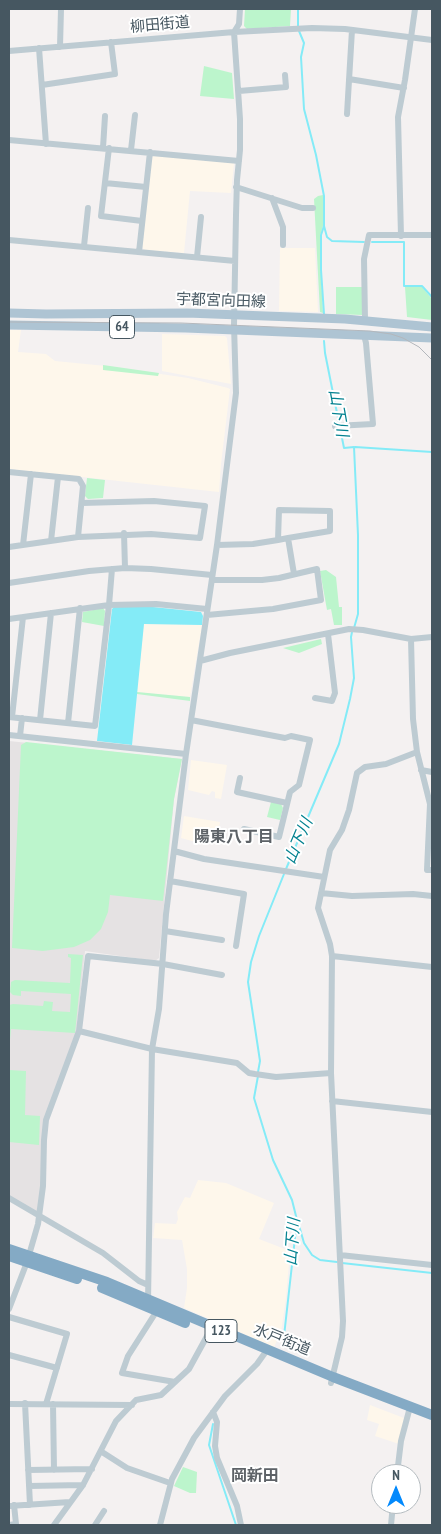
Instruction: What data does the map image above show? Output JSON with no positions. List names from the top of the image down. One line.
{"streets":{"highway":["123","水戸街道"],"main road":["宇都宮向田線","64"],"street":["柳田街道"]},"districts":["陽東八丁目","岡新田"],"water":["山下川"],"north":"top"}
